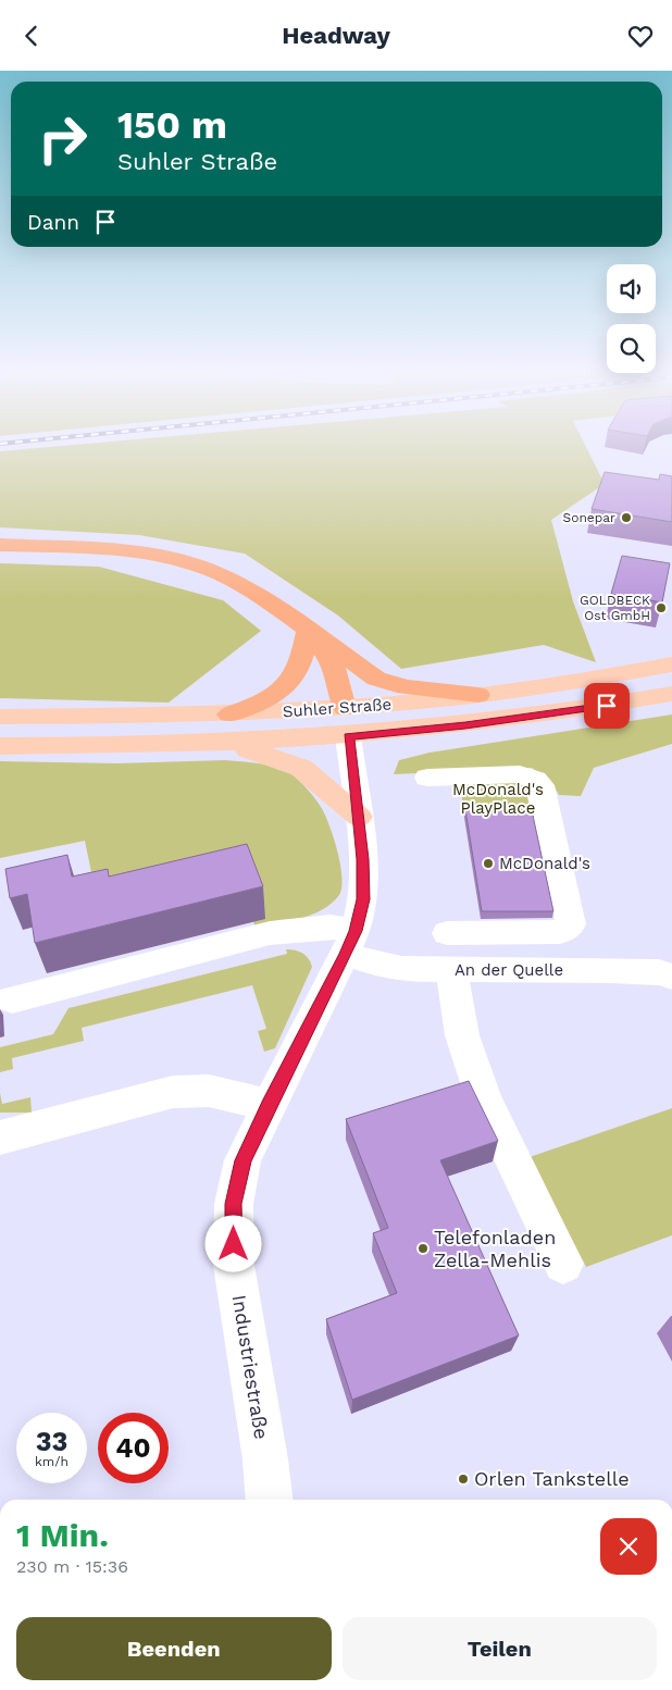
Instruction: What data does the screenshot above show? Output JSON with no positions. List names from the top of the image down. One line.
{"streets":{"main road":["Suhler Straße"],"street":["An der Quelle","Industriestraße"]},"crossings":[["Suhler Straße","Industriestraße"],["An der Quelle","Industriestraße"]],"parks":["McDonald's PlayPlace"],"places":["Sonepar","GOLDBECK Ost GmbH","McDonald's","Telefonladen Zella-Mehlis","Orlen Tankstelle"],"page":{"header":"Headway","turn":["150 m","Suhler Straße"],"then":"Dann","speed":"33 km/h","limit":"40","heading":["1 Min.","230 m · 15:36"],"buttons":["Beenden","Teilen"]}}
